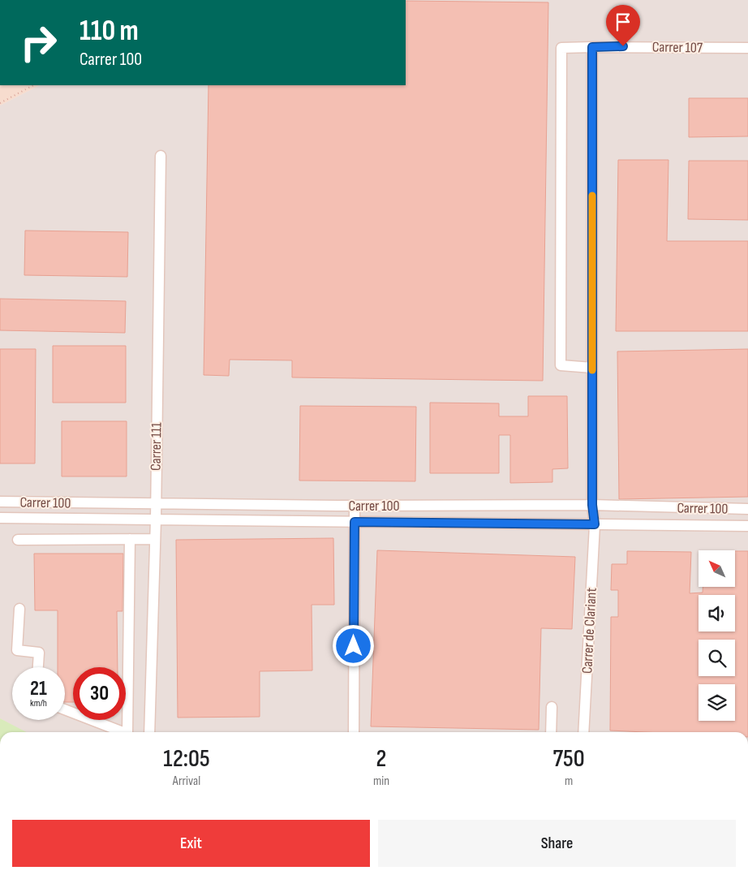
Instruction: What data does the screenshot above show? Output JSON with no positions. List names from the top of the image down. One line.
{"streets":{"street":["Carrer 107","Carrer 111","Carrer 100","Carrer de Clariant"]},"crossings":[["Carrer 107","Carrer de Clariant"],["Carrer 111","Carrer 100"],["Carrer 100","Carrer de Clariant"]],"north":"top left","page":{"turn":["110 m","Carrer 100"],"speed":"21 km/h","limit":"30","eta":["12:05","Arrival","2","min","750","m"],"buttons":["Exit","Share"]}}
